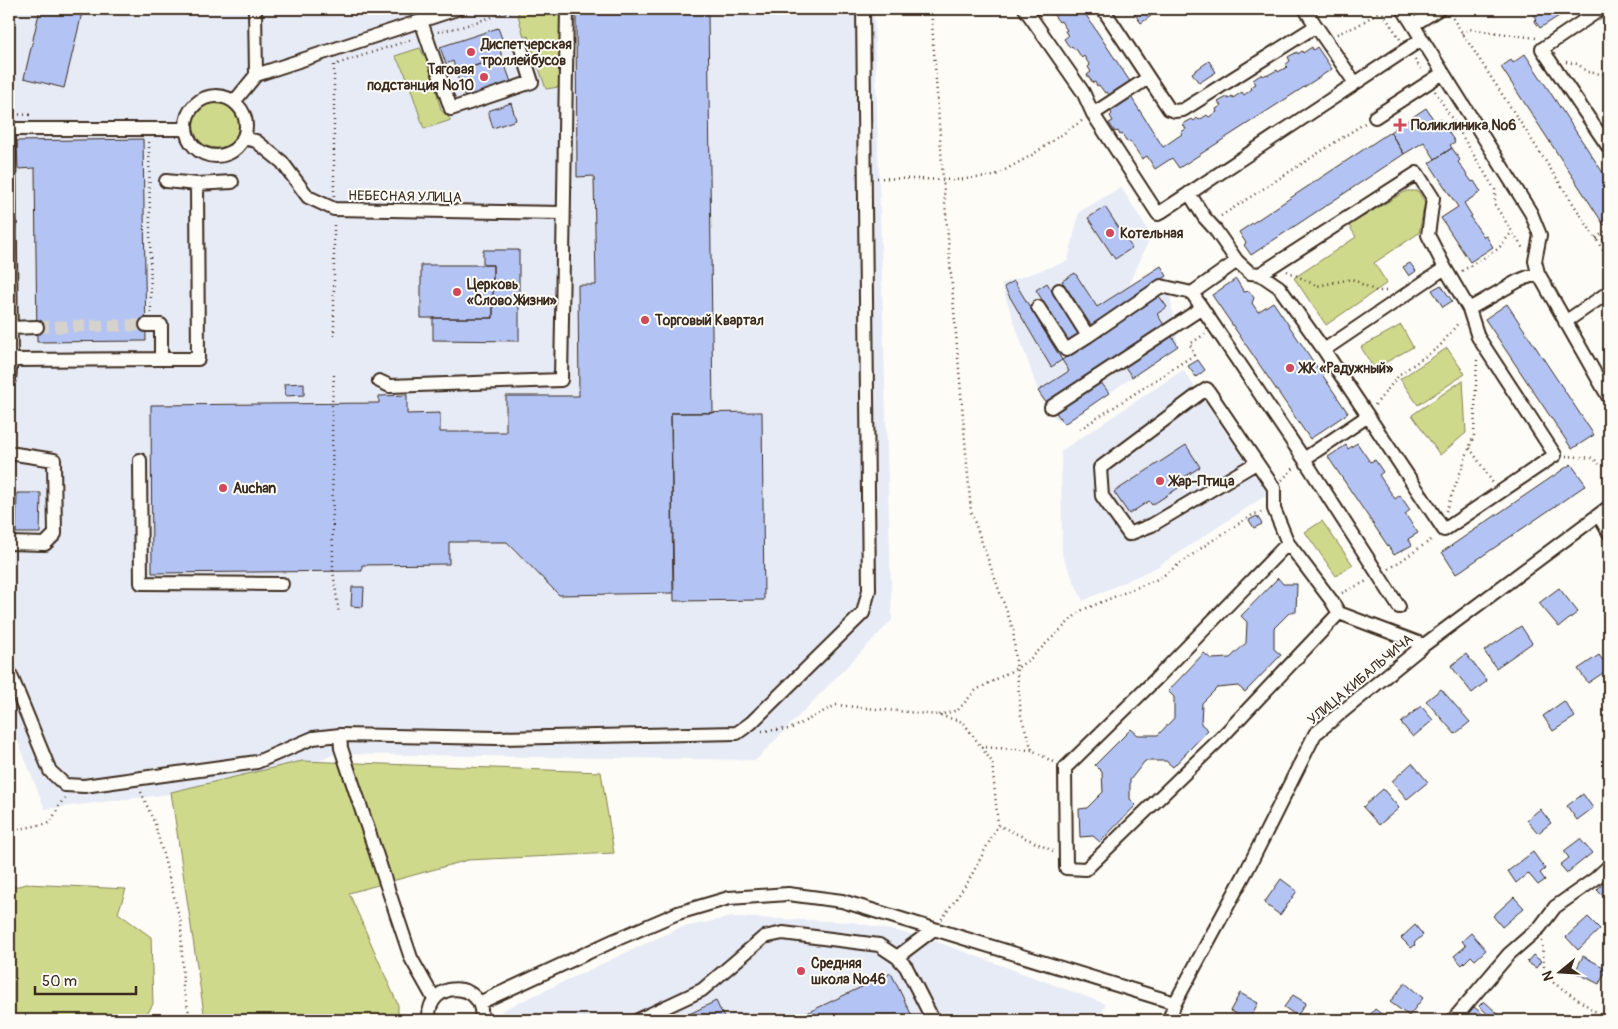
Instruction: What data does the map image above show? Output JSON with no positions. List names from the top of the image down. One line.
{"streets":{"street":["НЕБЕСНАЯ УЛИЦА","УЛИЦА КИБАЛЬЧИЧА"]},"places":{"other":["Диспетчерская троллейбусов","Тяговая подстанция №10","Котельная","Церковь «Слово Жизни»","Торговый Квартал","ЖК «Радужный»","Жар-Птица","Auchan","Средняя школа №46"],"health":["Поликлиника №6"]},"scale_bar":"50 m","north":"left"}
